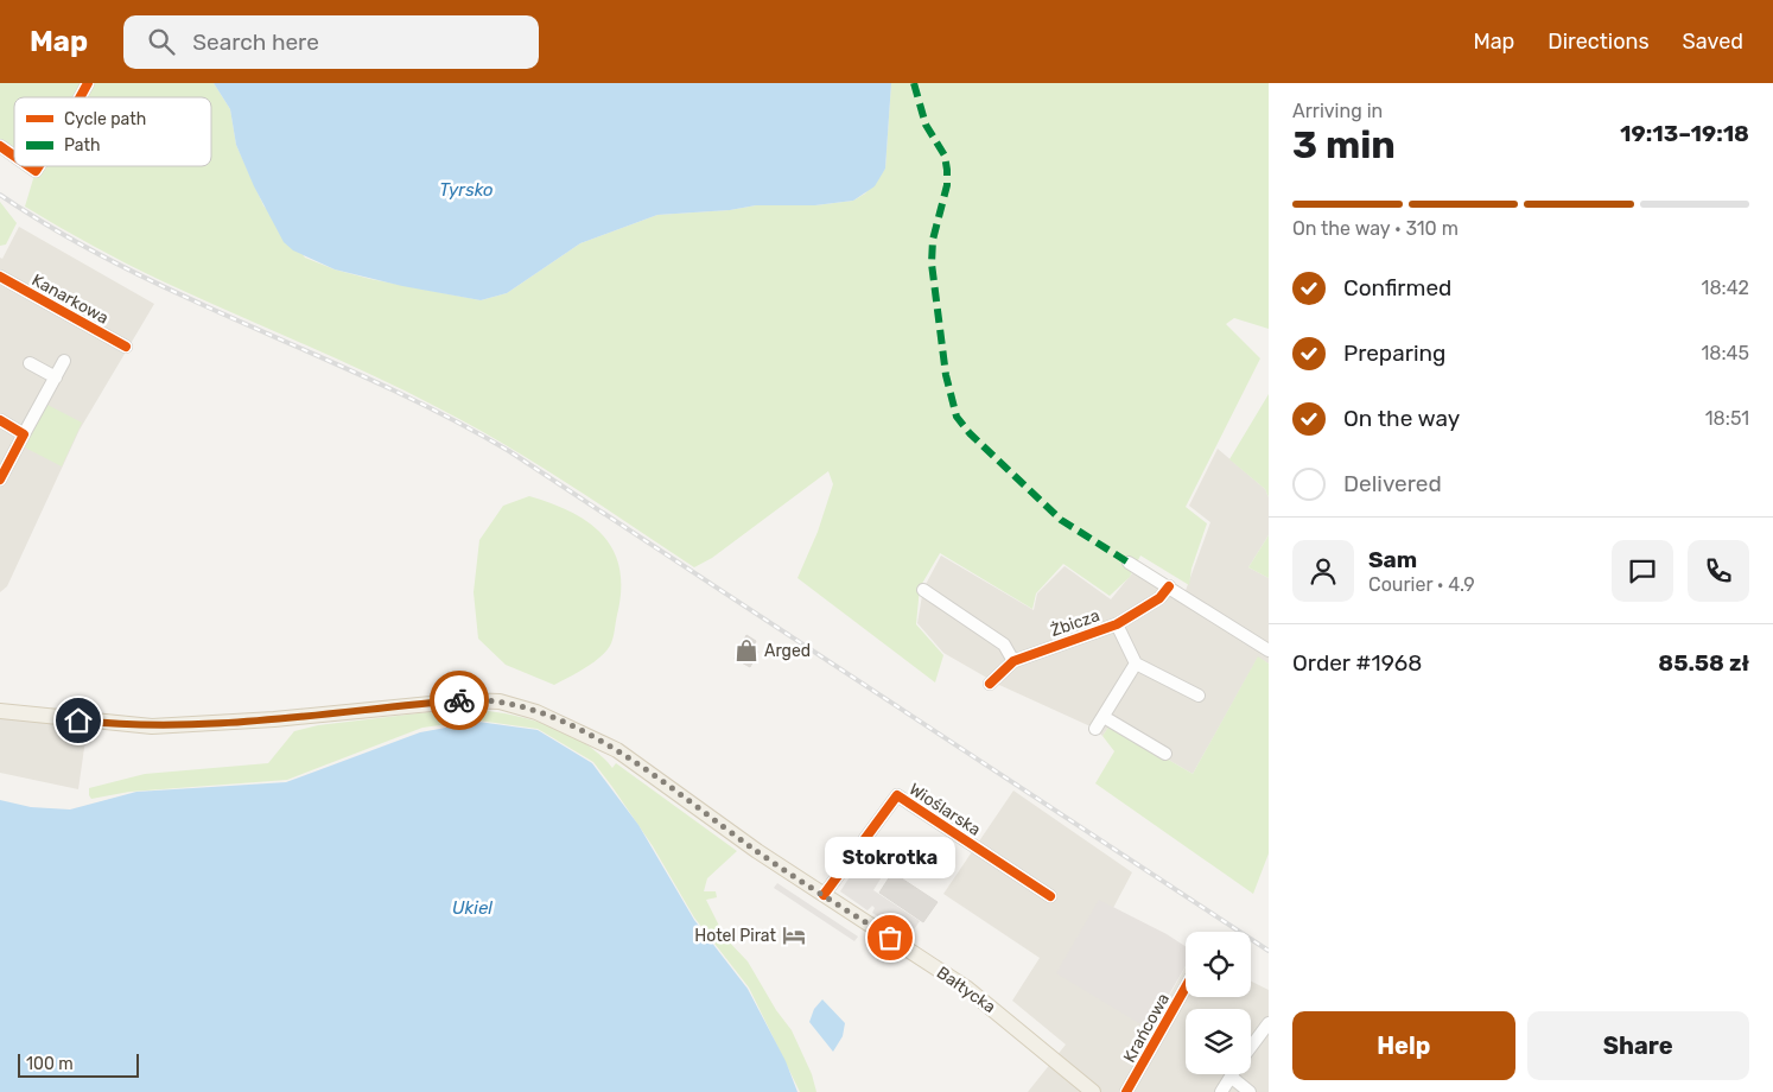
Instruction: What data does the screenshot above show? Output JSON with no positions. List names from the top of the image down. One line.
{"streets":{"main road":["Bałtycka"],"street":["Kanarkowa","Żbicza","Wioślarska","Krańcowa"]},"crossings":[["Wioślarska","Bałtycka"]],"water":["Tyrsko","Ukiel"],"places":{"shop":["Arged"],"hotel":["Hotel Pirat"],"other":["Stokrotka"]},"legend":["Cycle path","Path"],"scale_bar":"100 m","page":{"header":"Map","search":"Search here","nav":["Map","Directions","Saved"],"heading":["3 min","Arriving in","19:13–19:18"],"panel":["Sam","Courier · 4.9","Order #1968","85.58 zł"],"bar":"On the way · 310 m","list":[["Confirmed","18:42"],["Preparing","18:45"],["On the way","18:51"],"Delivered"],"bubble":"Stokrotka","buttons":["Help","Share"],"scale":"100 m"}}
